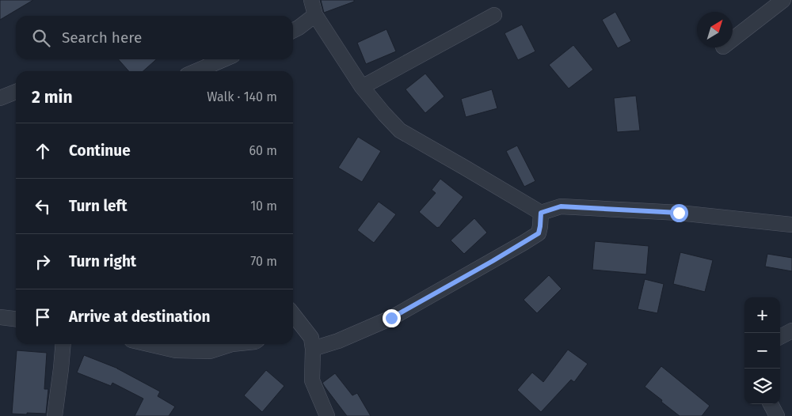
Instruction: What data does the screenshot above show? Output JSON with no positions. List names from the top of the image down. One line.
{"north":"top right","page":{"search":"Search here","heading":["2 min","Walk · 140 m"],"list":[["Continue","60 m"],["Turn left","10 m"],["Turn right","70 m"],"Arrive at destination"],"map_buttons":["+","−"]}}
